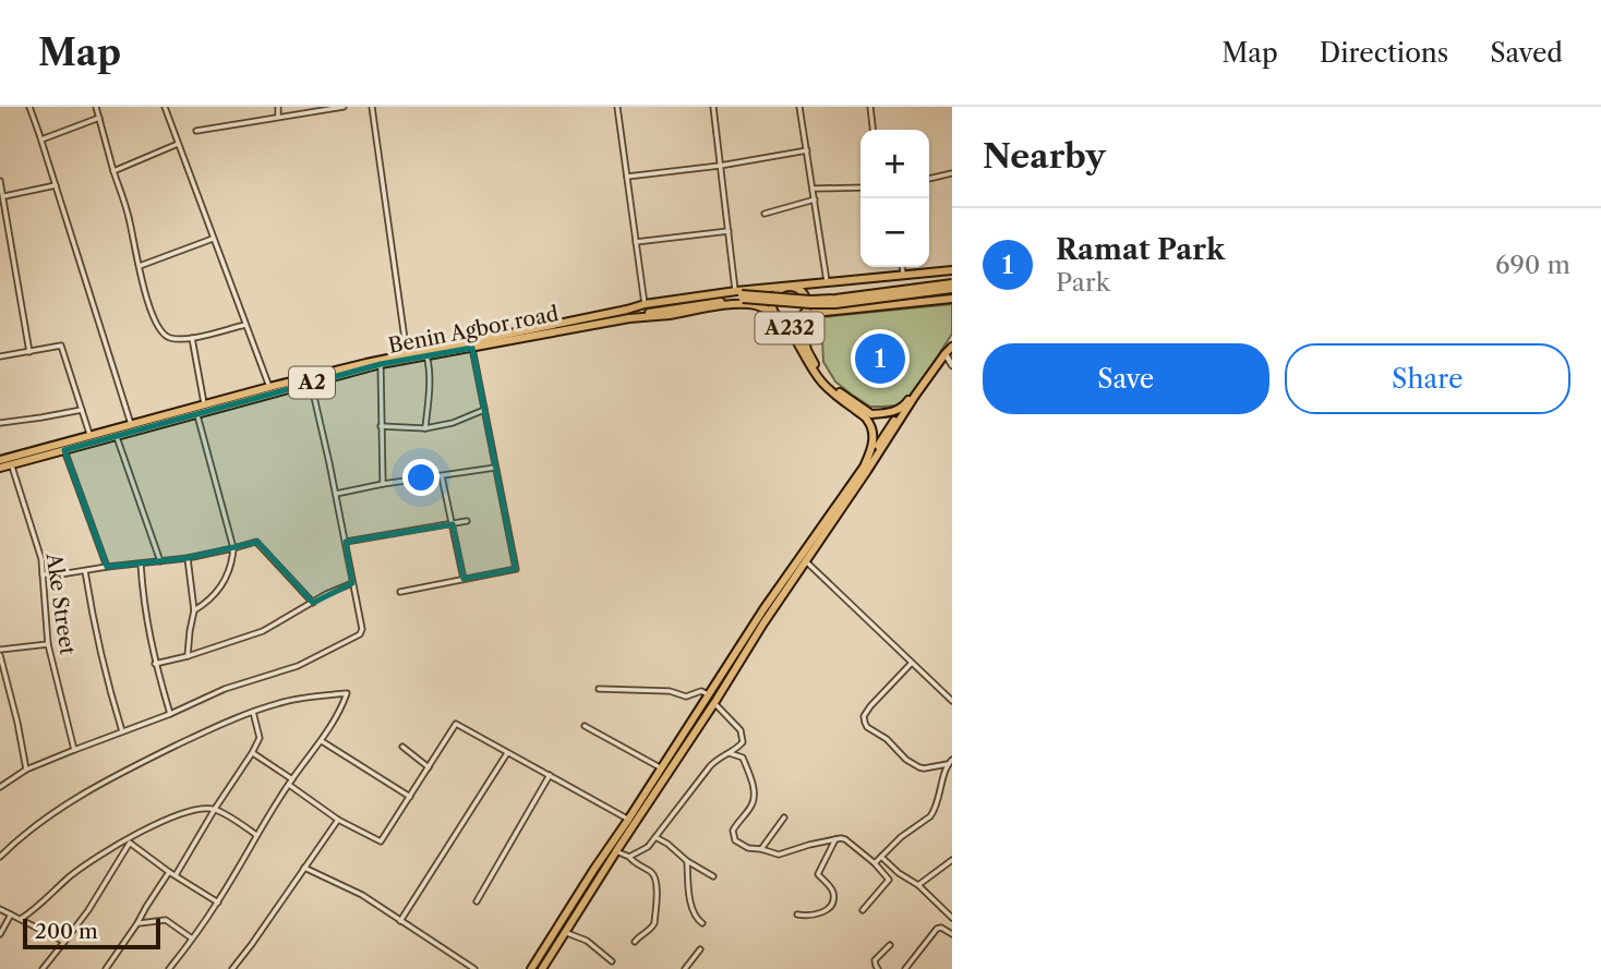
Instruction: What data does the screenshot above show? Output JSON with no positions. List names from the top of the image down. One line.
{"streets":{"highway":["A232","Benin Agbor road","A2"],"street":["Ake Street"]},"crossings":[["A232","Benin Agbor road"],["Benin Agbor road","A2"],["Benin Agbor road","Ake Street"]],"scale_bar":"200 m","page":{"header":"Map","nav":["Map","Directions","Saved"],"heading":"Nearby","map_buttons":["+","−"],"list":[{"mark":"1","name":"Ramat Park","note":"Park","value":"690 m"}],"buttons":["Save","Share"],"pins":"1","scale":"200 m"}}
